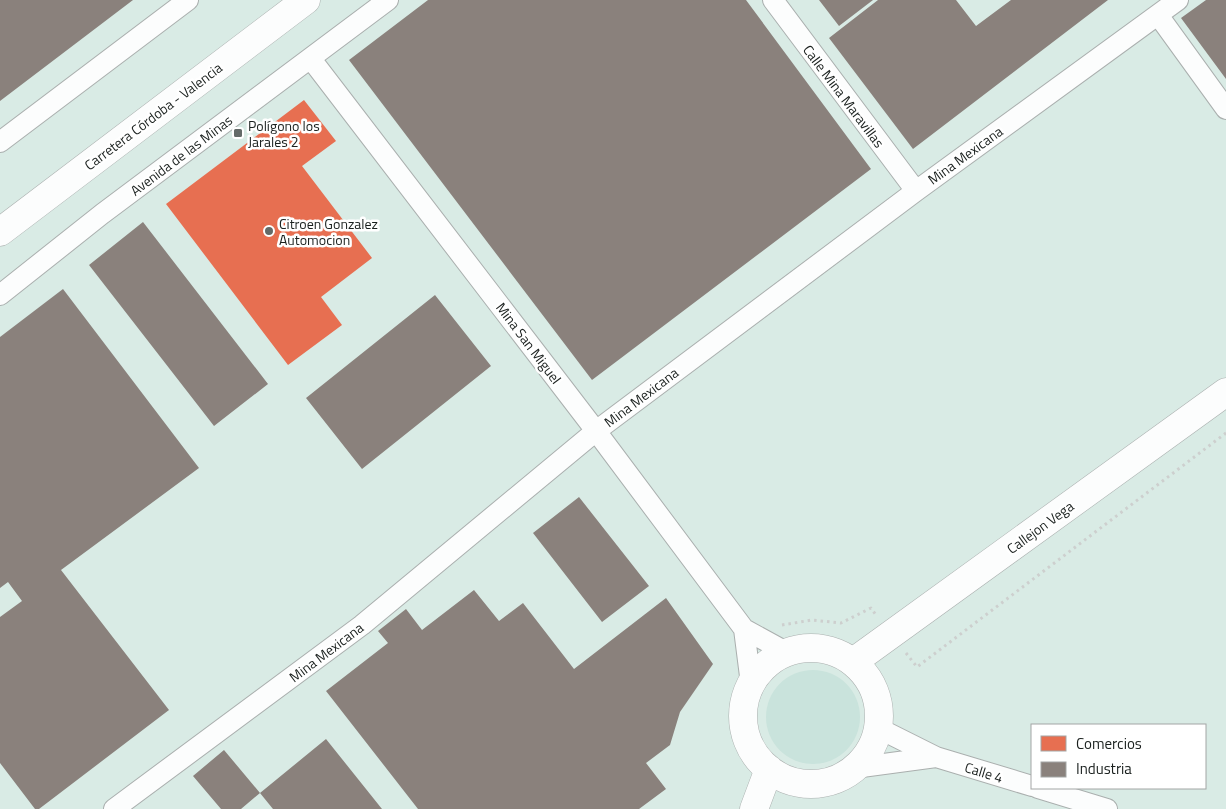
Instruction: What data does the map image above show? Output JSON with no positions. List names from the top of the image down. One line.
{"streets":{"street":["Calle Mina Maravillas","Carretera Córdoba - Valencia","Avenida de las Minas","Mina Mexicana","Mina San Miguel","Callejon Vega","Calle 4"]},"crossings":[["Calle Mina Maravillas","Mina Mexicana"],["Avenida de las Minas","Mina San Miguel"],["Mina Mexicana","Mina San Miguel"]],"places":{"transit":["Polígono los Jarales 2"],"other":["Citroen Gonzalez Automocion"]},"legend":["Comercios","Industria"]}
